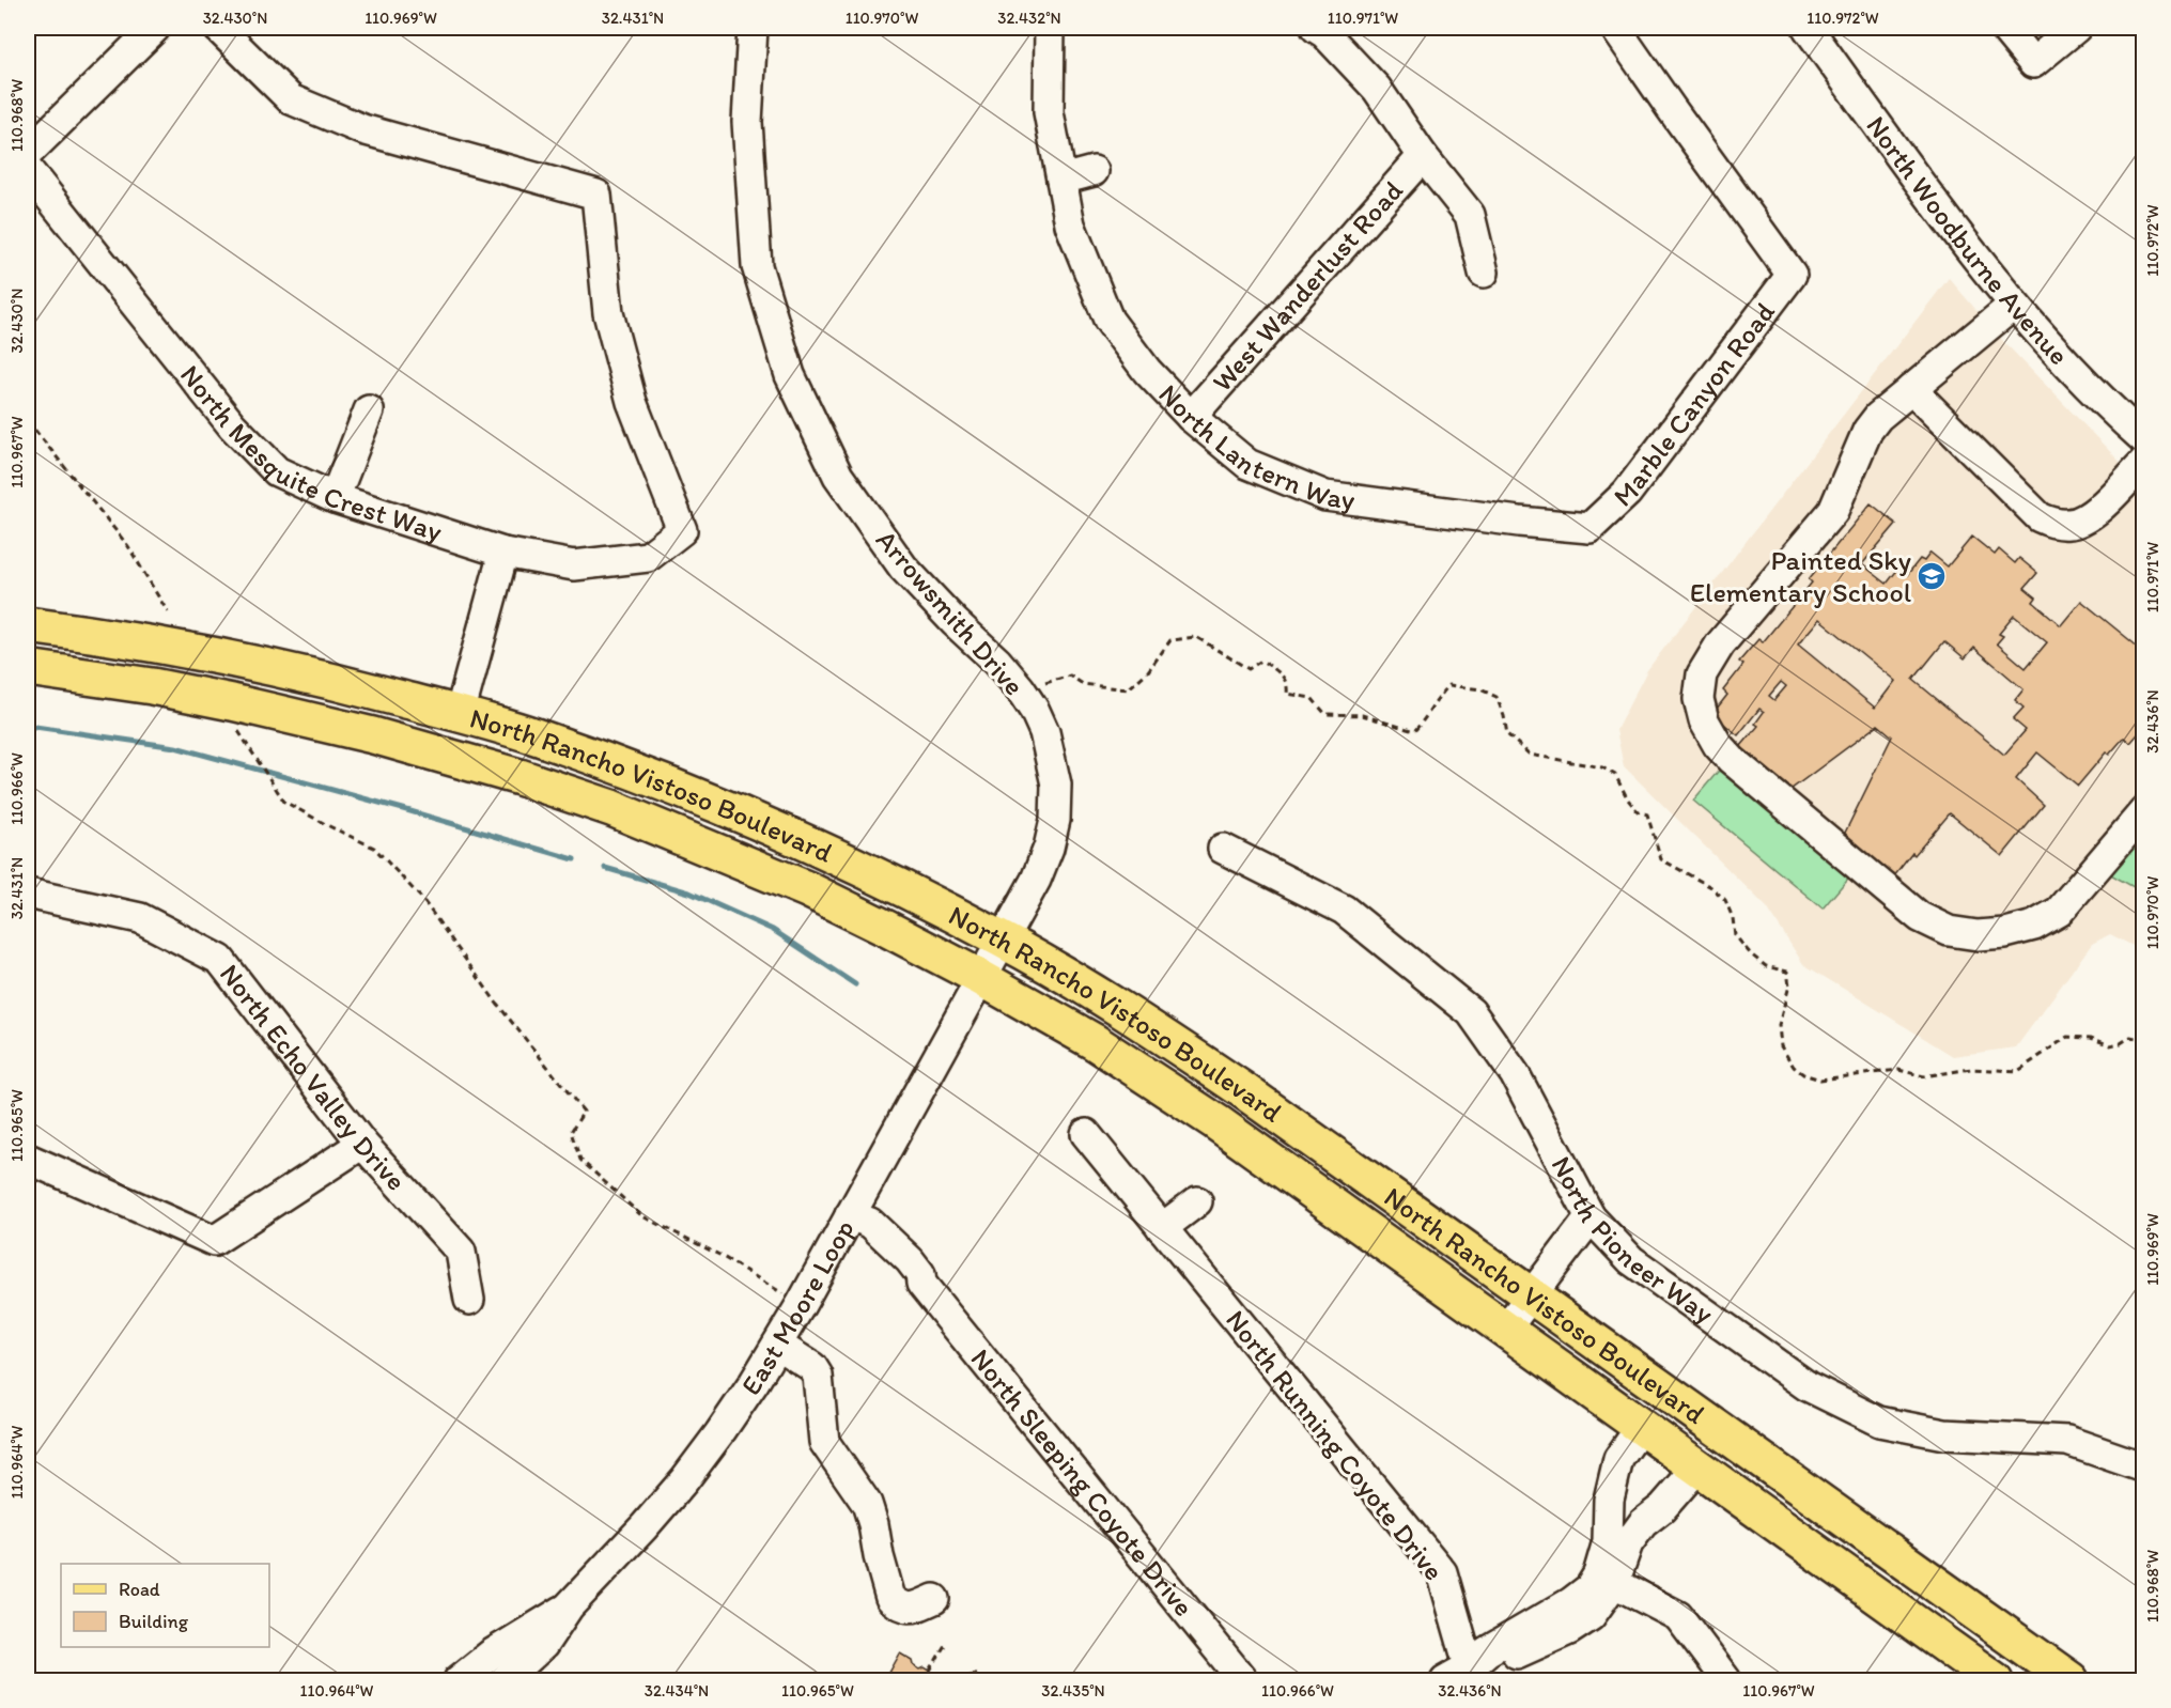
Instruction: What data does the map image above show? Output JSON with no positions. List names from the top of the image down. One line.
{"streets":{"main road":["North Rancho Vistoso Boulevard"],"street":["North Woodburne Avenue","West Wanderlust Road","Marble Canyon Road","North Lantern Way","North Mesquite Crest Way","Arrowsmith Drive","North Echo Valley Drive","North Pioneer Way","East Moore Loop","North Running Coyote Drive","North Sleeping Coyote Drive"]},"crossings":[["West Wanderlust Road","North Lantern Way"],["Marble Canyon Road","North Lantern Way"],["Arrowsmith Drive","North Rancho Vistoso Boulevard"],["Arrowsmith Drive","East Moore Loop"],["North Rancho Vistoso Boulevard","East Moore Loop"],["East Moore Loop","North Sleeping Coyote Drive"]],"places":{"school or university":["Painted Sky Elementary School"]},"legend":["Road","Building"],"coordinates":["32.430°N","110.969°W","32.431°N","110.970°W","32.432°N","110.971°W","110.972°W","110.968°W","110.967°W","32.436°N","110.966°W","110.965°W","110.964°W","32.434°N","32.435°N"]}
